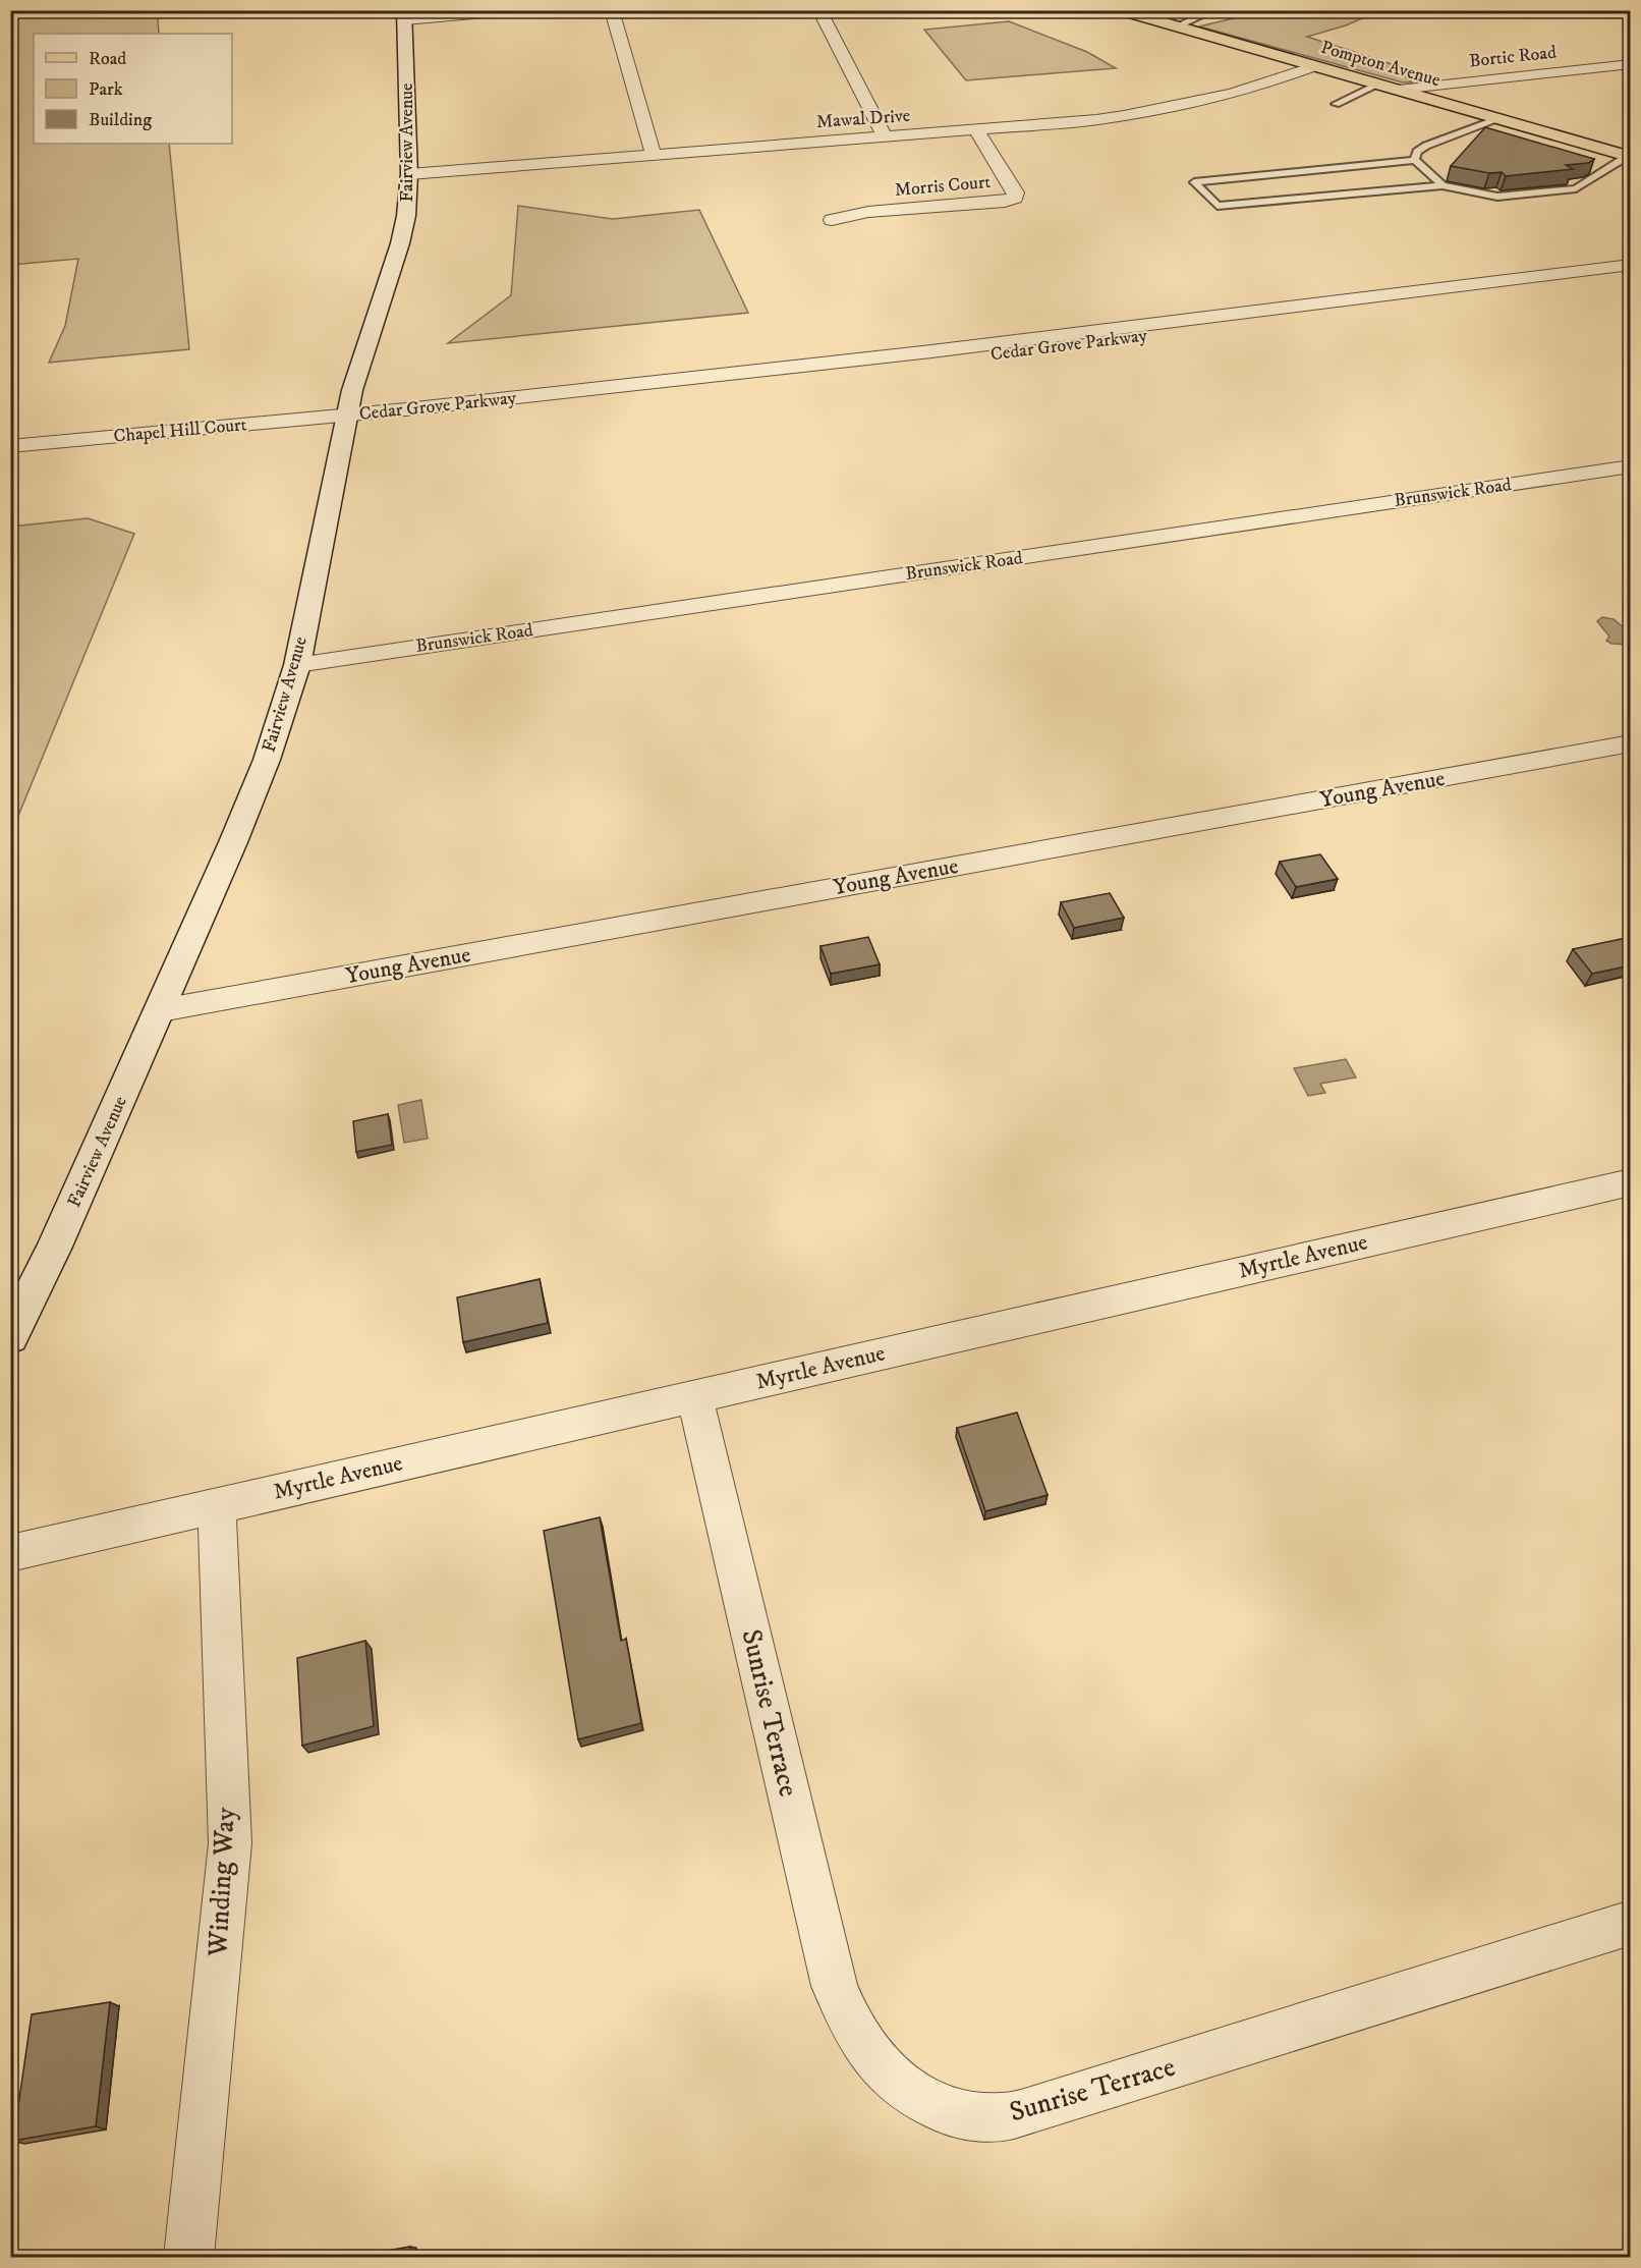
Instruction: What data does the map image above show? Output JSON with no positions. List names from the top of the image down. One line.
{"streets":{"main road":["Pompton Avenue","Fairview Avenue"],"street":["Bortic Road","Mawal Drive","Morris Court","Cedar Grove Parkway","Chapel Hill Court","Brunswick Road","Young Avenue","Myrtle Avenue","Sunrise Terrace","Winding Way"]},"crossings":[["Bortic Road","Pompton Avenue"],["Pompton Avenue","Mawal Drive"],["Mawal Drive","Fairview Avenue"],["Mawal Drive","Morris Court"],["Fairview Avenue","Cedar Grove Parkway"],["Fairview Avenue","Chapel Hill Court"],["Fairview Avenue","Brunswick Road"],["Fairview Avenue","Young Avenue"],["Cedar Grove Parkway","Chapel Hill Court"],["Myrtle Avenue","Sunrise Terrace"],["Myrtle Avenue","Winding Way"]],"legend":["Road","Park","Building"]}
